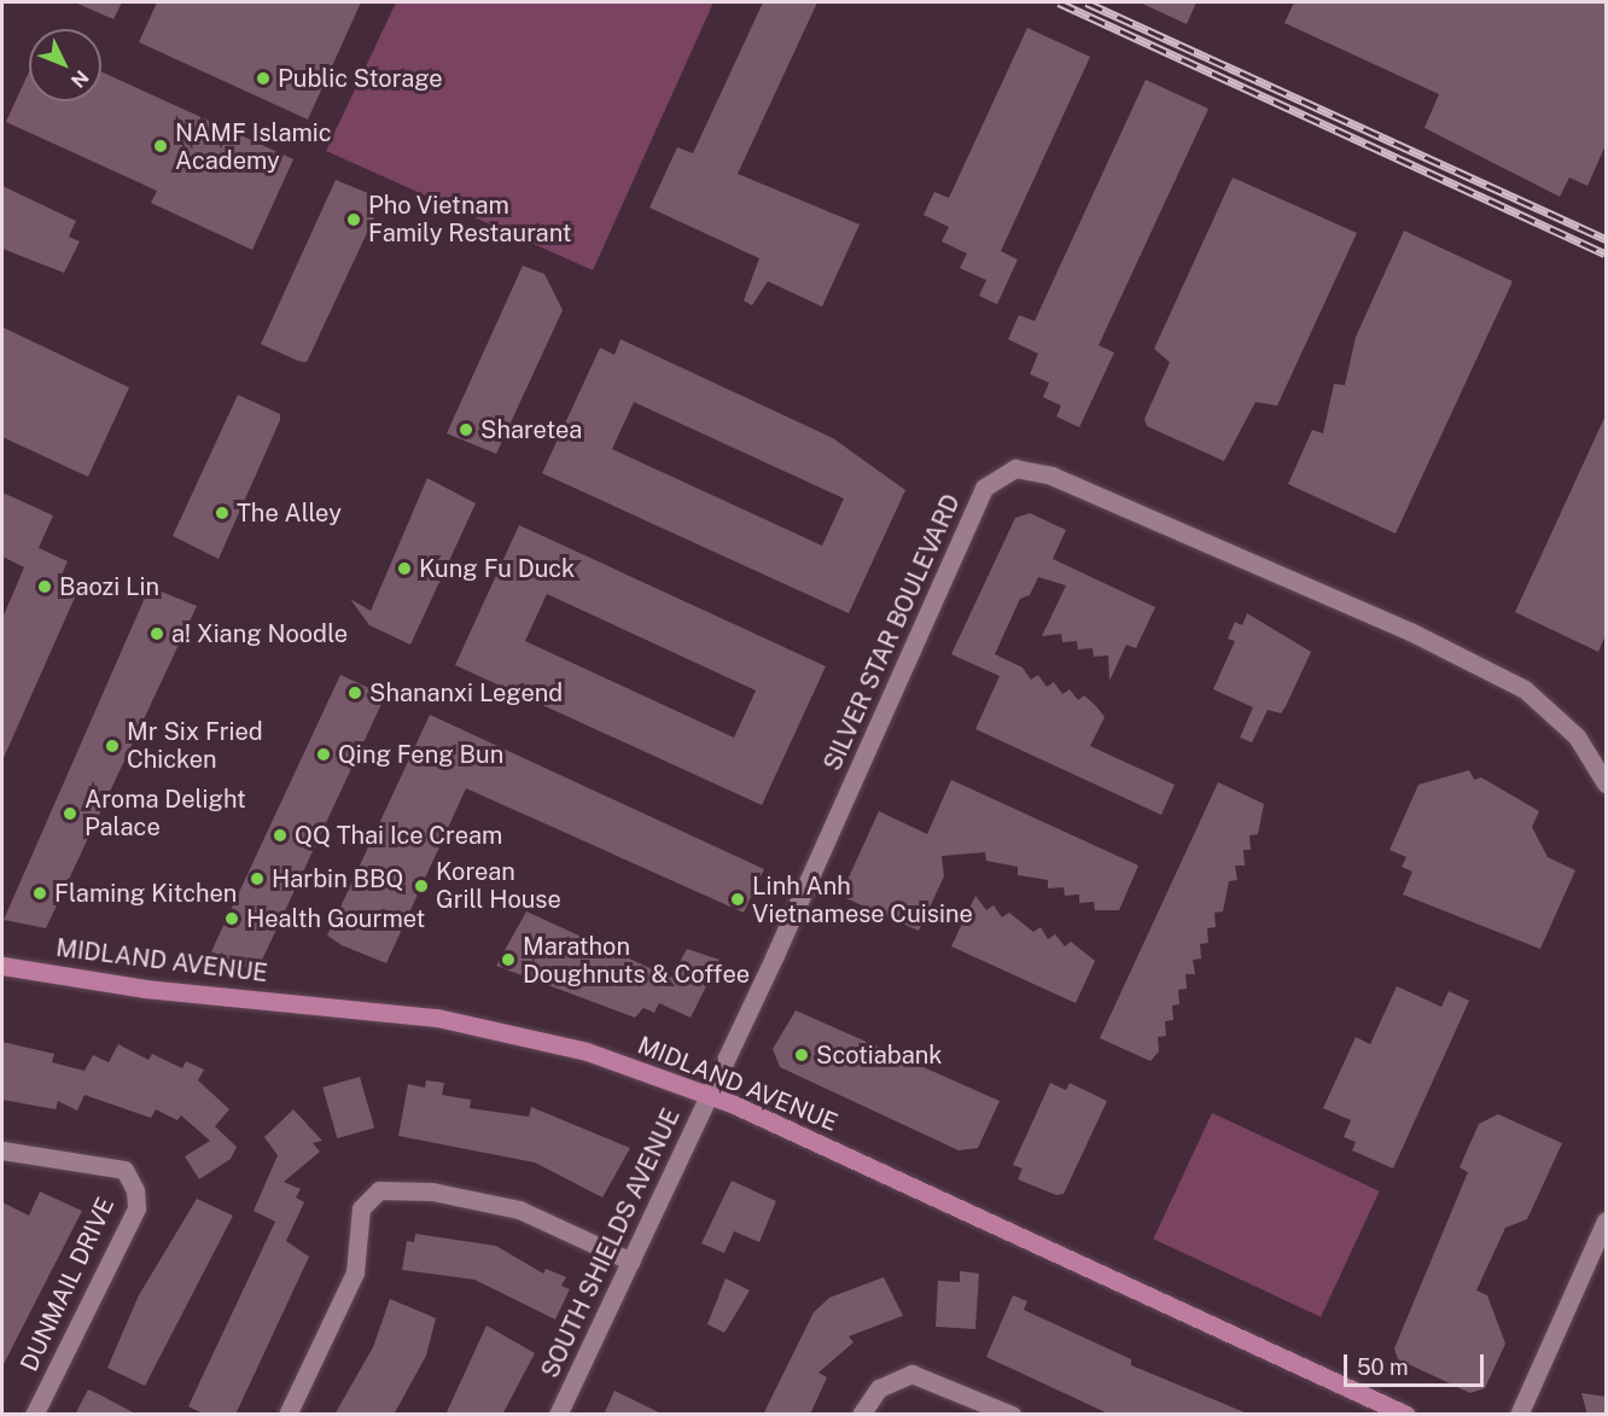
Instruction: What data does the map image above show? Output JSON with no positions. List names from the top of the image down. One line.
{"streets":{"main road":["MIDLAND AVENUE"],"street":["SILVER STAR BOULEVARD","SOUTH SHIELDS AVENUE","DUNMAIL DRIVE"]},"crossings":[["SILVER STAR BOULEVARD","MIDLAND AVENUE"],["SILVER STAR BOULEVARD","SOUTH SHIELDS AVENUE"],["MIDLAND AVENUE","SOUTH SHIELDS AVENUE"]],"places":["Public Storage","NAMF Islamic Academy","Pho Vietnam Family Restaurant","Sharetea","The Alley","Kung Fu Duck","Baozi Lin","a! Xiang Noodle","Shananxi Legend","Mr Six Fried Chicken","Qing Feng Bun","Aroma Delight Palace","QQ Thai Ice Cream","Harbin BBQ","Korean Grill House","Flaming Kitchen","Linh Anh Vietnamese Cuisine","Health Gourmet","Marathon Doughnuts & Coffee","Scotiabank"],"scale_bar":"50 m","north":"bottom right"}
